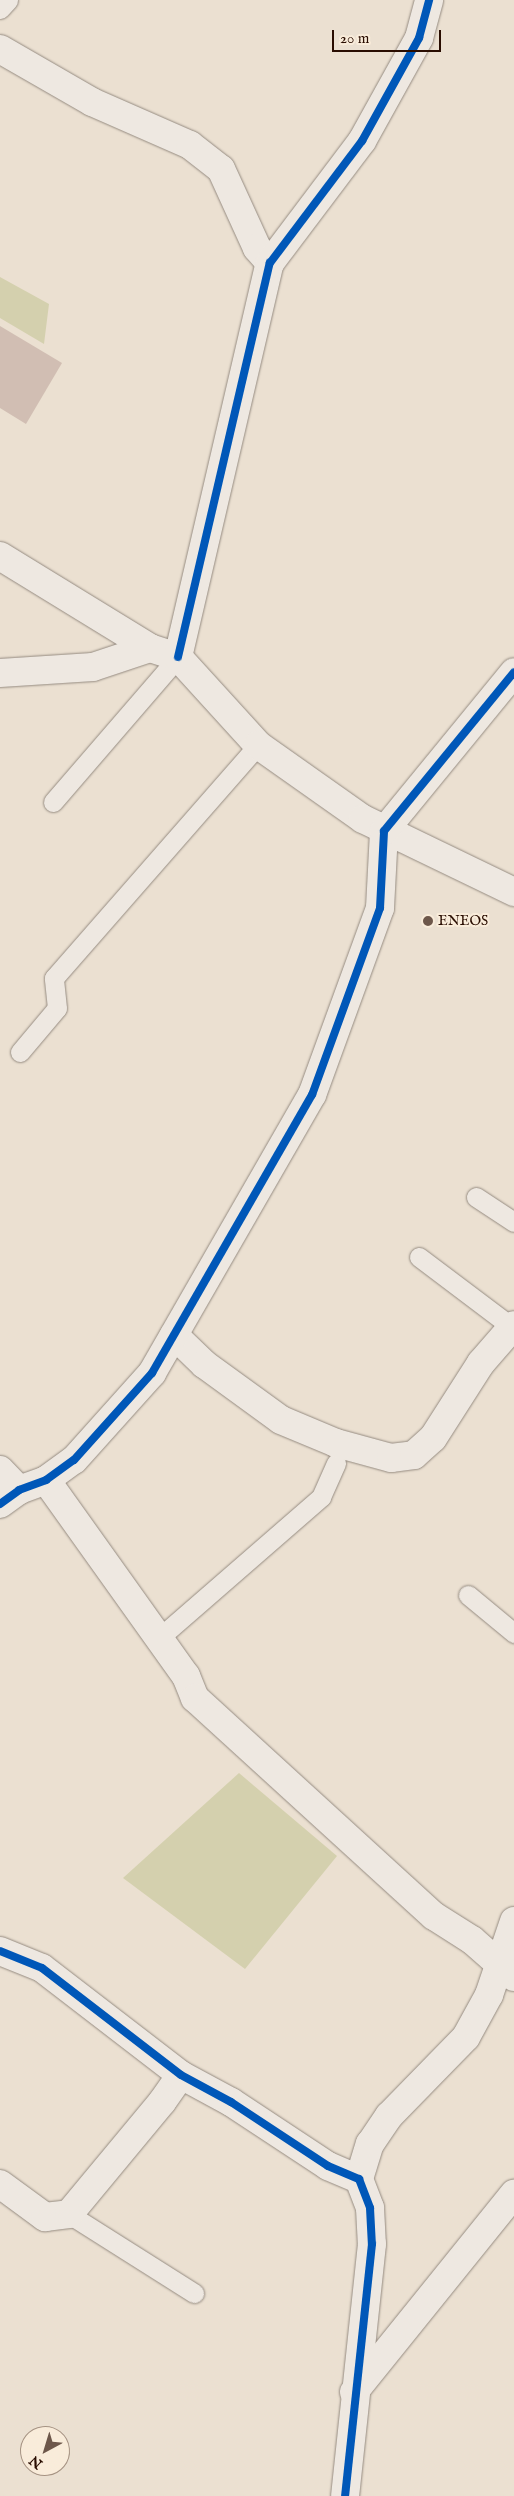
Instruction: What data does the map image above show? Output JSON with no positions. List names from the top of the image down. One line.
{"places":["ENEOS"],"scale_bar":"20 m","north":"bottom left"}
